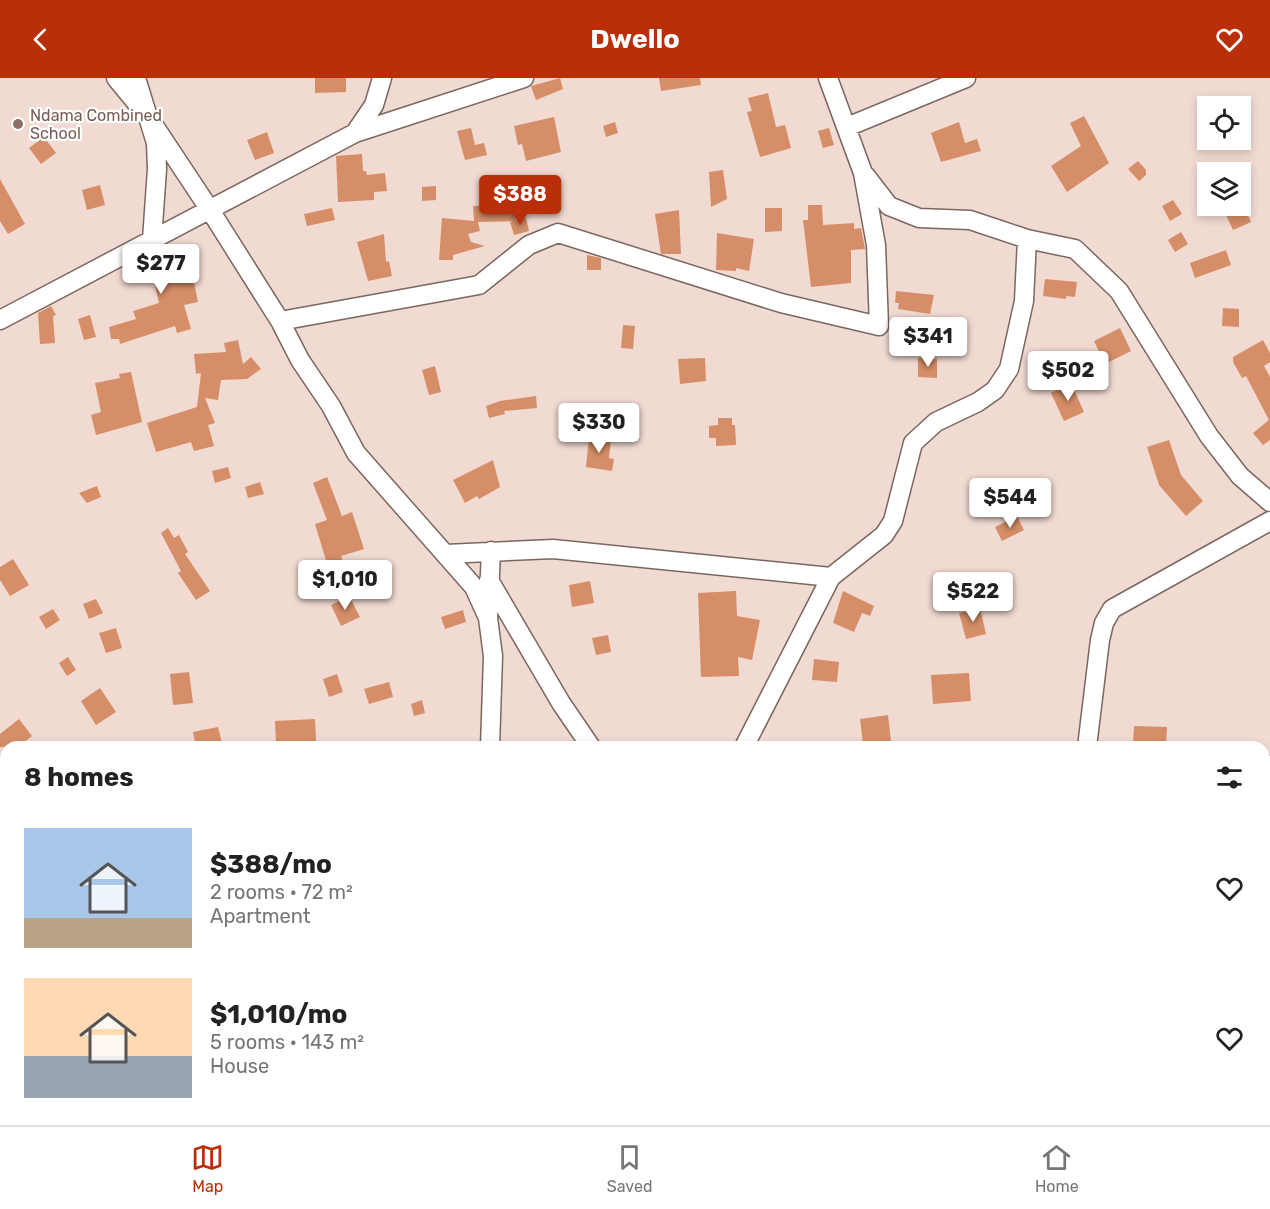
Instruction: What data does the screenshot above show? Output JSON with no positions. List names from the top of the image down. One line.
{"places":["Ndama Combined School"],"page":{"header":"Dwello","price":["$388","$277","$341","$502","$330","$544","$1,010","$522"],"heading":"8 homes","list":[{"name":"$388/mo","note":"2 rooms · 72 m² · Apartment"},{"name":"$1,010/mo","note":"5 rooms · 143 m² · House"}],"tabs":["Map","Saved","Home"]}}
